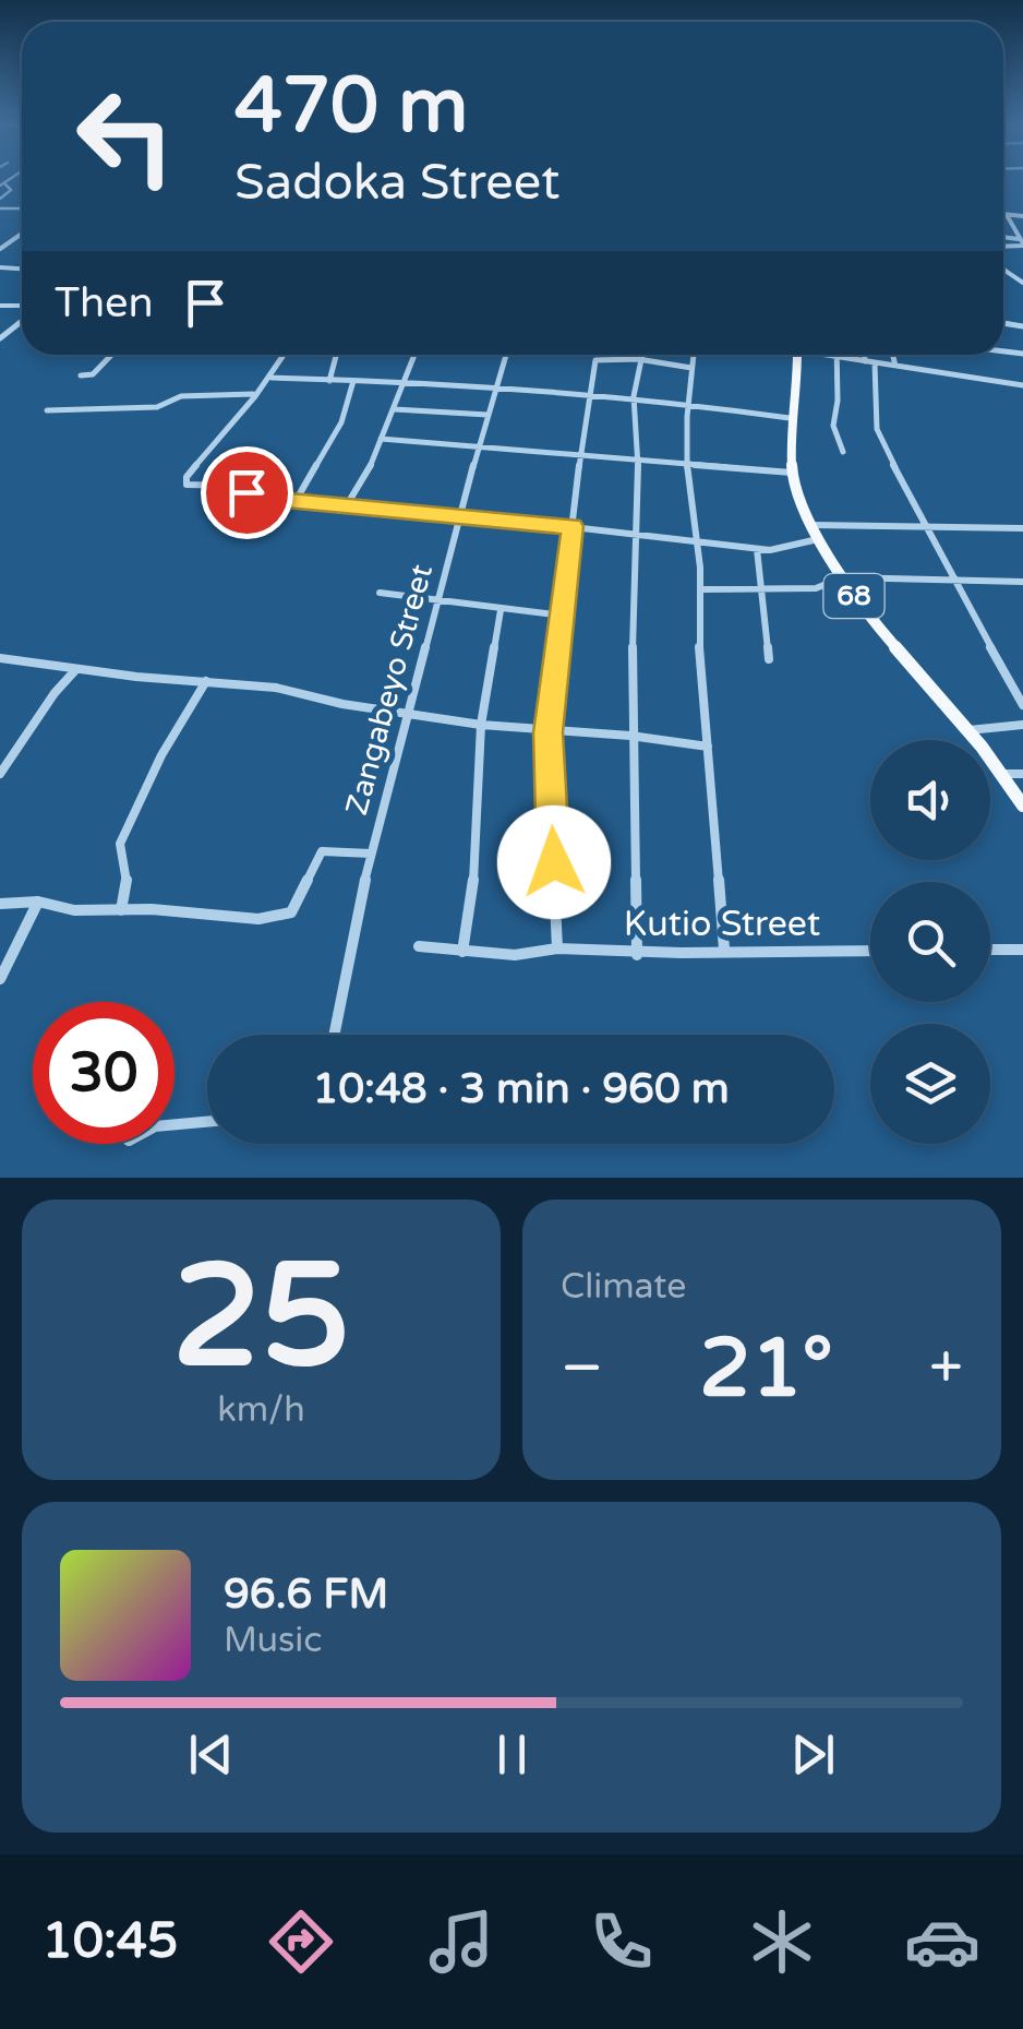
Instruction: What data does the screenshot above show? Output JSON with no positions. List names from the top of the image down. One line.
{"streets":{"main road":["68"],"street":["Zangabeyo Street","Kutio Street"]},"page":{"turn":["470 m","Sadoka Street"],"then":"Then","limit":"30","trip":"10:48 · 3 min · 960 m","tile":[["25","km/h"],"Climate"],"heat":["−","21°","+"],"song":["96.6 FM","Music"],"tabs":"10:45"}}
